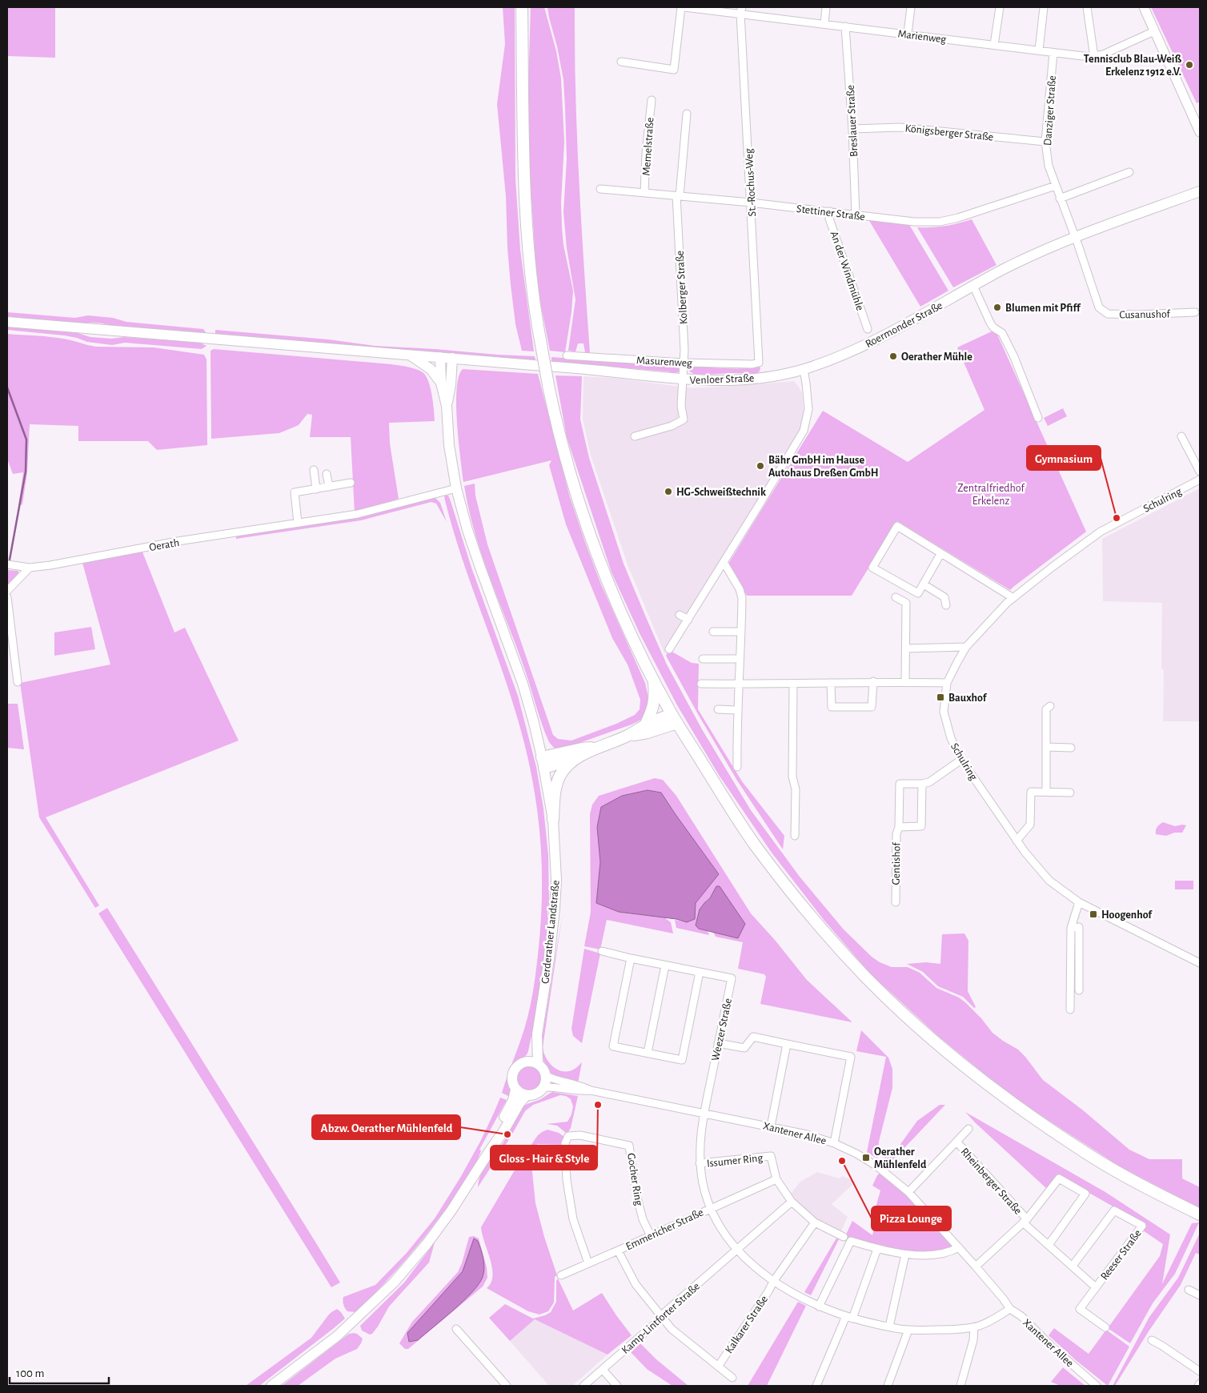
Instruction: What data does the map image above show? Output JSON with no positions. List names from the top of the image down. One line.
{"streets":{"main road":["Roermonder Straße","Venloer Straße","Gerderather Landstraße"],"street":["Marienweg","Danziger Straße","Breslauer Straße","Königsberger Straße","Memelstraße","St.-Rochus-Weg","Stettiner Straße","An der Windmühle","Kolberger Straße","Cusanushof","Masurenweg","Schulring","Oerath","Gentishof","Weezer Straße","Xantener Allee","Issumer Ring","Gocher Ring","Rheinberger Straße","Emmericher Straße","Reeser Straße","Kamp-Lintforter Straße","Kalkarer Straße"]},"crossings":[["Marienweg","Danziger Straße"],["Marienweg","Breslauer Straße"],["Marienweg","St.-Rochus-Weg"],["Danziger Straße","Königsberger Straße"],["Danziger Straße","Stettiner Straße"],["Danziger Straße","Cusanushof"],["Danziger Straße","Roermonder Straße"],["Breslauer Straße","Königsberger Straße"],["Breslauer Straße","Stettiner Straße"],["Memelstraße","Stettiner Straße"],["St.-Rochus-Weg","Stettiner Straße"],["St.-Rochus-Weg","Masurenweg"],["Stettiner Straße","An der Windmühle"],["Stettiner Straße","Kolberger Straße"],["Kolberger Straße","Masurenweg"],["Kolberger Straße","Venloer Straße"],["Cusanushof","Roermonder Straße"],["Roermonder Straße","Venloer Straße"],["Schulring","Gentishof"],["Oerath","Gerderather Landstraße"],["Gerderather Landstraße","Xantener Allee"],["Weezer Straße","Xantener Allee"],["Weezer Straße","Issumer Ring"],["Weezer Straße","Emmericher Straße"],["Weezer Straße","Kamp-Lintforter Straße"],["Weezer Straße","Kalkarer Straße"],["Xantener Allee","Rheinberger Straße"],["Gocher Ring","Emmericher Straße"],["Rheinberger Straße","Reeser Straße"],["Emmericher Straße","Kamp-Lintforter Straße"]],"parks":["Zentralfriedhof Erkelenz"],"places":{"other":["Tennisclub Blau-Weiß Erkelenz 1912 e.V.","Blumen mit Pfiff","Oerather Mühle","Bähr GmbH im Hause Autohaus Dreßen GmbH","HG-Schweißtechnik","Gymnasium","Gloss - Hair & Style","Abzw. Oerather Mühlenfeld","Pizza Lounge"],"transit":["Bauxhof","Hoogenhof","Oerather Mühlenfeld"]},"scale_bar":"100 m"}
